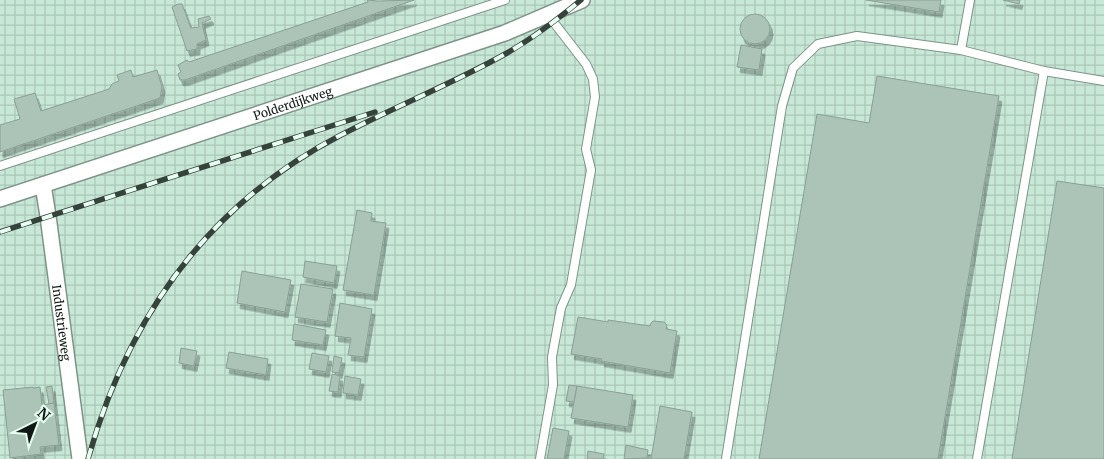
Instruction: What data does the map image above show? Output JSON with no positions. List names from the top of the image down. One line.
{"streets":{"street":["Polderdijkweg","Industrieweg"]},"crossings":[["Polderdijkweg","Industrieweg"]],"north":"top right"}
